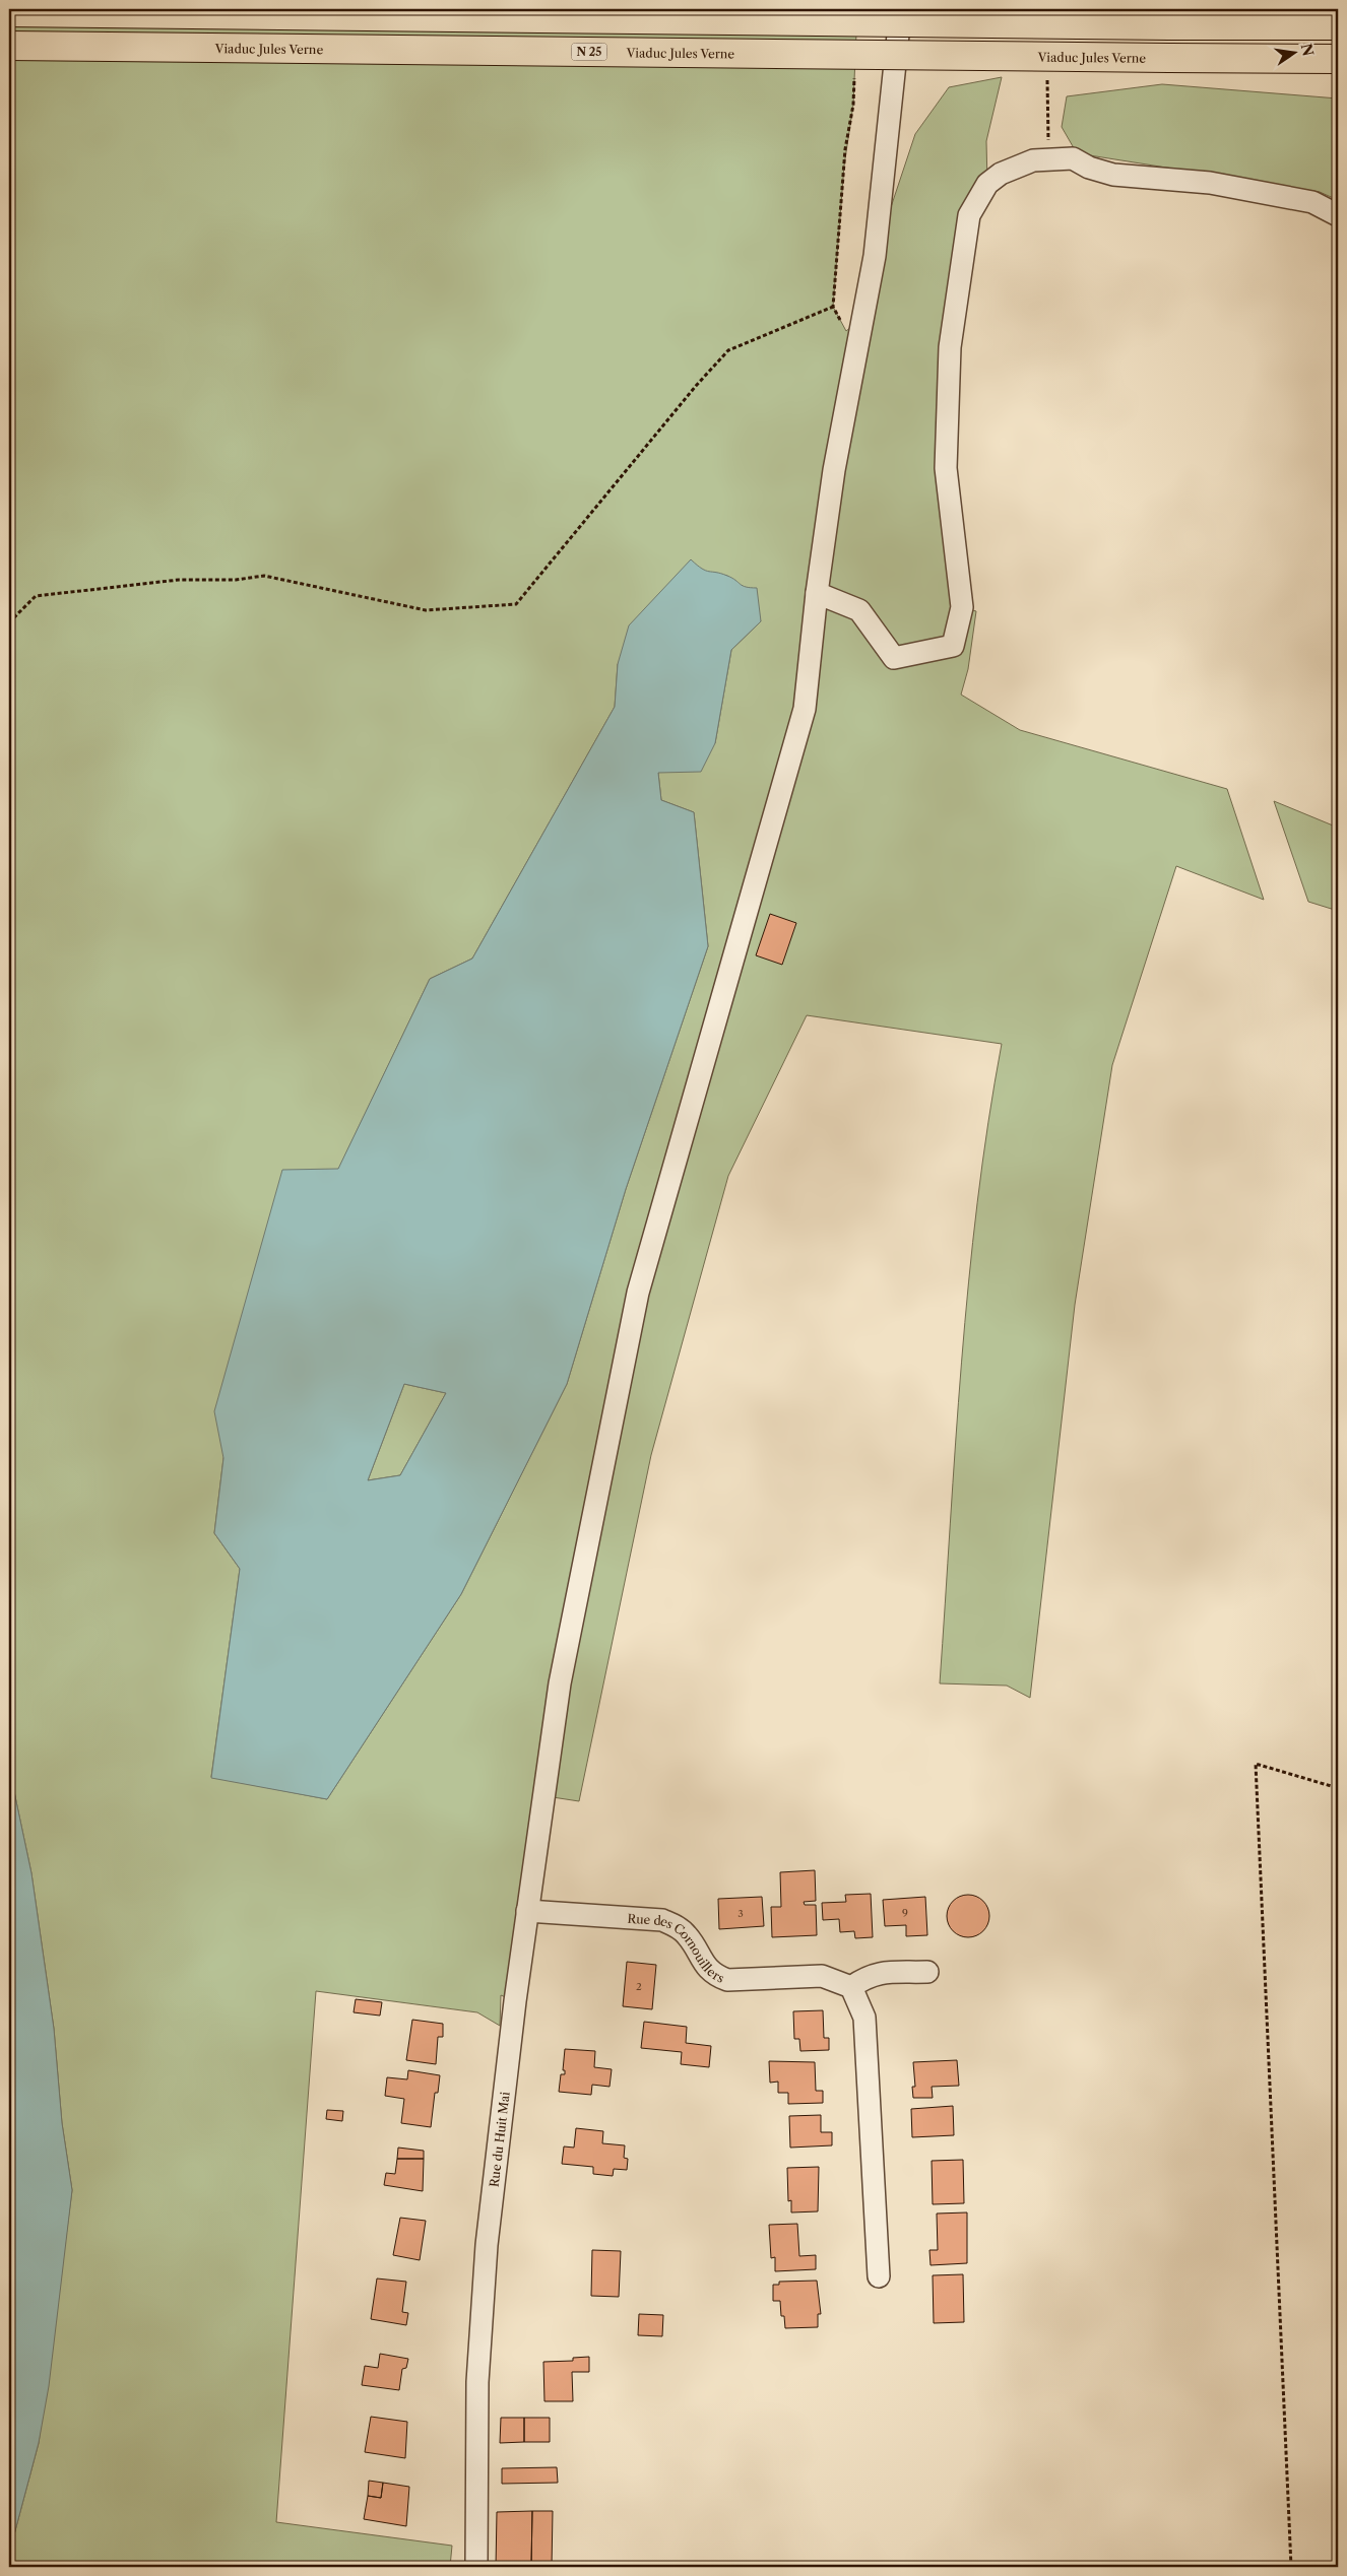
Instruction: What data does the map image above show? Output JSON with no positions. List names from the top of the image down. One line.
{"streets":{"highway":["Viaduc Jules Verne","N 25"],"street":["Rue des Cornouillers","Rue du Huit Mai"]},"crossings":[["Rue des Cornouillers","Rue du Huit Mai"]],"house_numbers":["9","3","2"],"north":"right"}
